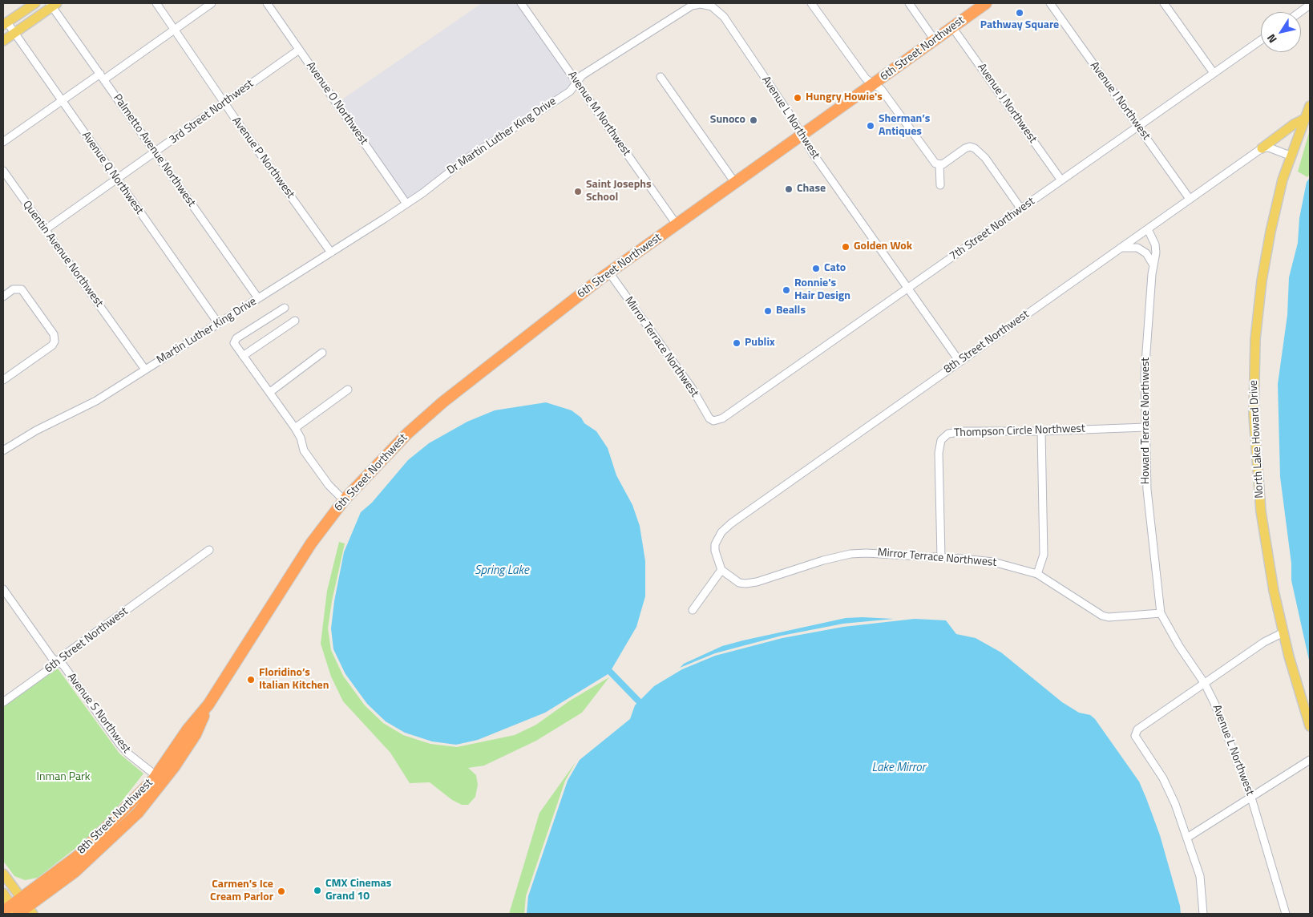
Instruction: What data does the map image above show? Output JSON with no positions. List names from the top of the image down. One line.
{"streets":{"highway":["6th Street Northwest","8th Street Northwest"],"main road":["North Lake Howard Drive"],"street":["Avenue I Northwest","Avenue O Northwest","Avenue J Northwest","3rd Street Northwest","Avenue M Northwest","Avenue L Northwest","Dr Martin Luther King Drive","Palmetto Avenue Northwest","Avenue P Northwest","Avenue Q Northwest","7th Street Northwest","Quentin Avenue Northwest","Martin Luther King Drive","Mirror Terrace Northwest","Howard Terrace Northwest","Thompson Circle Northwest","Avenue S Northwest"]},"crossings":[["6th Street Northwest","Avenue J Northwest"],["6th Street Northwest","Avenue M Northwest"],["6th Street Northwest","Avenue L Northwest"],["6th Street Northwest","8th Street Northwest"],["6th Street Northwest","Mirror Terrace Northwest"],["6th Street Northwest","Avenue S Northwest"],["Avenue I Northwest","7th Street Northwest"],["Avenue I Northwest","8th Street Northwest"],["Avenue O Northwest","3rd Street Northwest"],["Avenue O Northwest","Dr Martin Luther King Drive"],["Avenue O Northwest","Martin Luther King Drive"],["Avenue J Northwest","7th Street Northwest"],["3rd Street Northwest","Palmetto Avenue Northwest"],["3rd Street Northwest","Avenue P Northwest"],["3rd Street Northwest","Avenue Q Northwest"],["3rd Street Northwest","Quentin Avenue Northwest"],["Avenue M Northwest","Avenue L Northwest"],["Avenue M Northwest","Dr Martin Luther King Drive"],["Avenue L Northwest","Dr Martin Luther King Drive"],["Avenue L Northwest","7th Street Northwest"],["Avenue L Northwest","8th Street Northwest"],["Avenue L Northwest","Mirror Terrace Northwest"],["Avenue L Northwest","Howard Terrace Northwest"],["Dr Martin Luther King Drive","Martin Luther King Drive"],["Palmetto Avenue Northwest","Martin Luther King Drive"],["Avenue P Northwest","Martin Luther King Drive"],["Avenue Q Northwest","Martin Luther King Drive"],["7th Street Northwest","Mirror Terrace Northwest"],["Quentin Avenue Northwest","Martin Luther King Drive"],["8th Street Northwest","Mirror Terrace Northwest"],["8th Street Northwest","Howard Terrace Northwest"],["8th Street Northwest","Avenue S Northwest"],["Mirror Terrace Northwest","Howard Terrace Northwest"],["Mirror Terrace Northwest","Thompson Circle Northwest"],["Howard Terrace Northwest","Thompson Circle Northwest"]],"water":["Spring Lake","Lake Mirror"],"parks":["Inman Park"],"places":["Pathway Square","Hungry Howie's","Sunoco","Sherman’s Antiques","Chase","Saint Josephs School","Golden Wok","Cato","Ronnie's Hair Design","Bealls","Publix","Floridino’s Italian Kitchen","CMX Cinemas Grand 10","Carmen's Ice Cream Parlor"],"north":"bottom left"}
